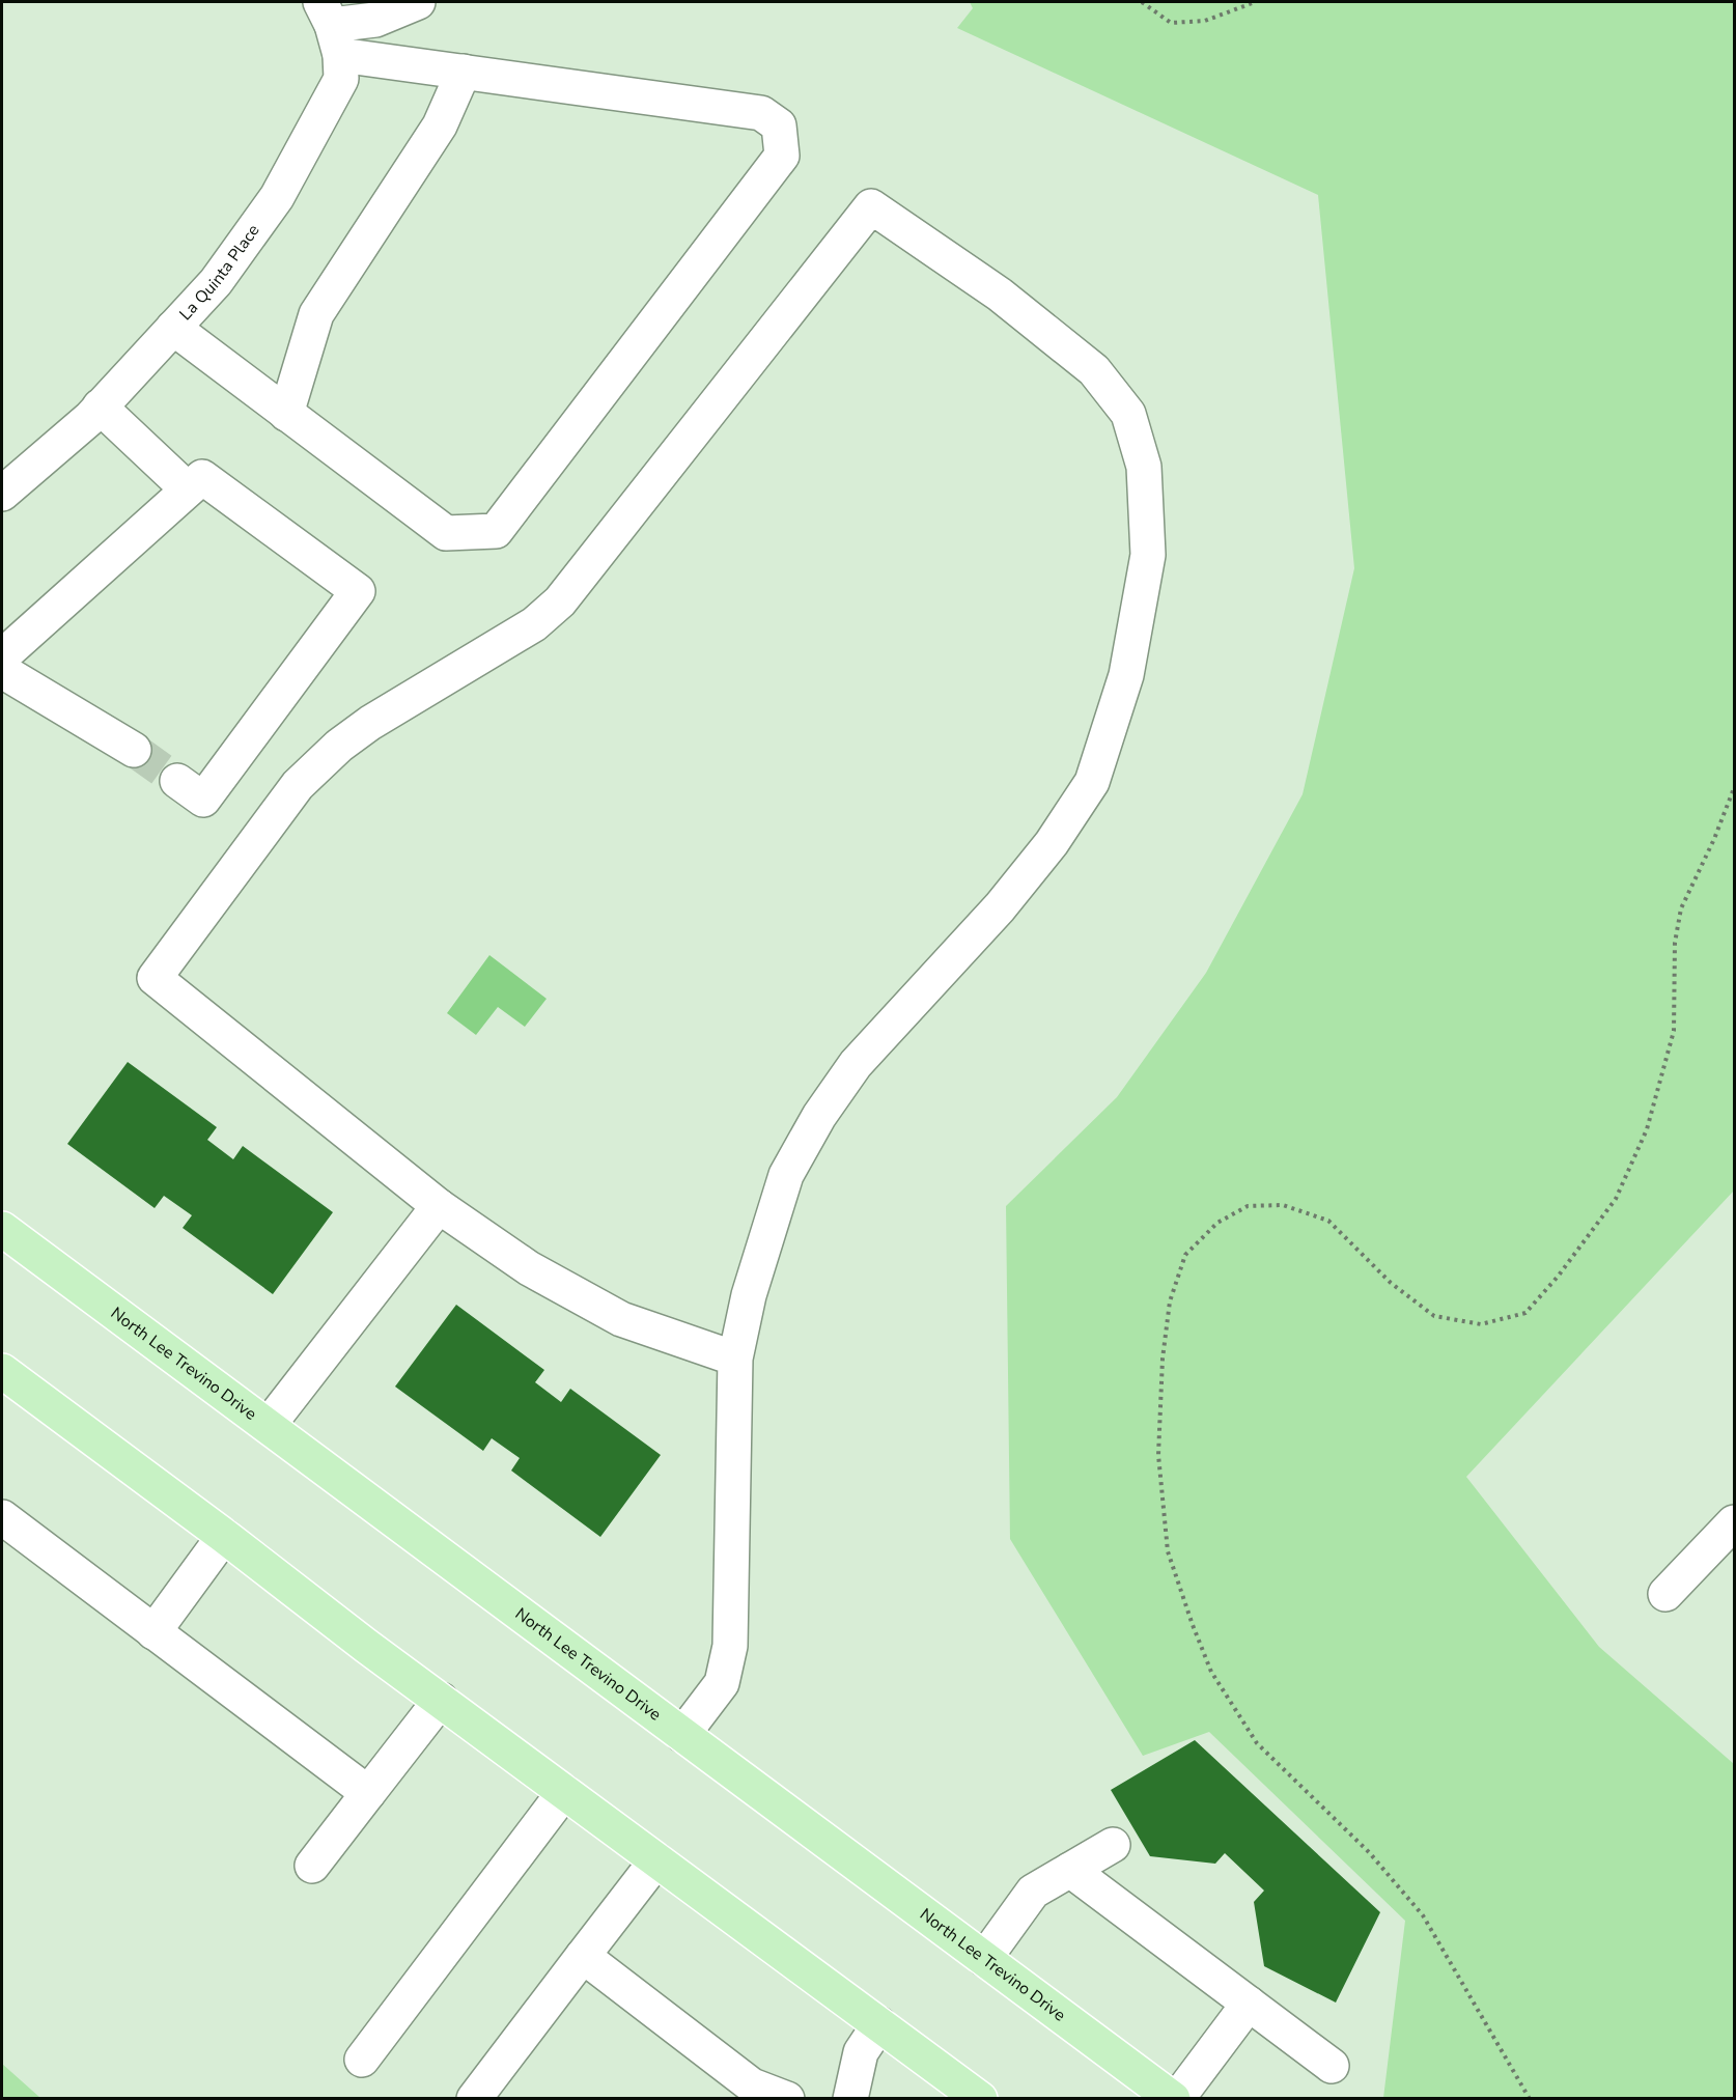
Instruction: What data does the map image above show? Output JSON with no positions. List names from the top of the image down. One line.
{"streets":{"main road":["North Lee Trevino Drive"],"street":["La Quinta Place"]}}
